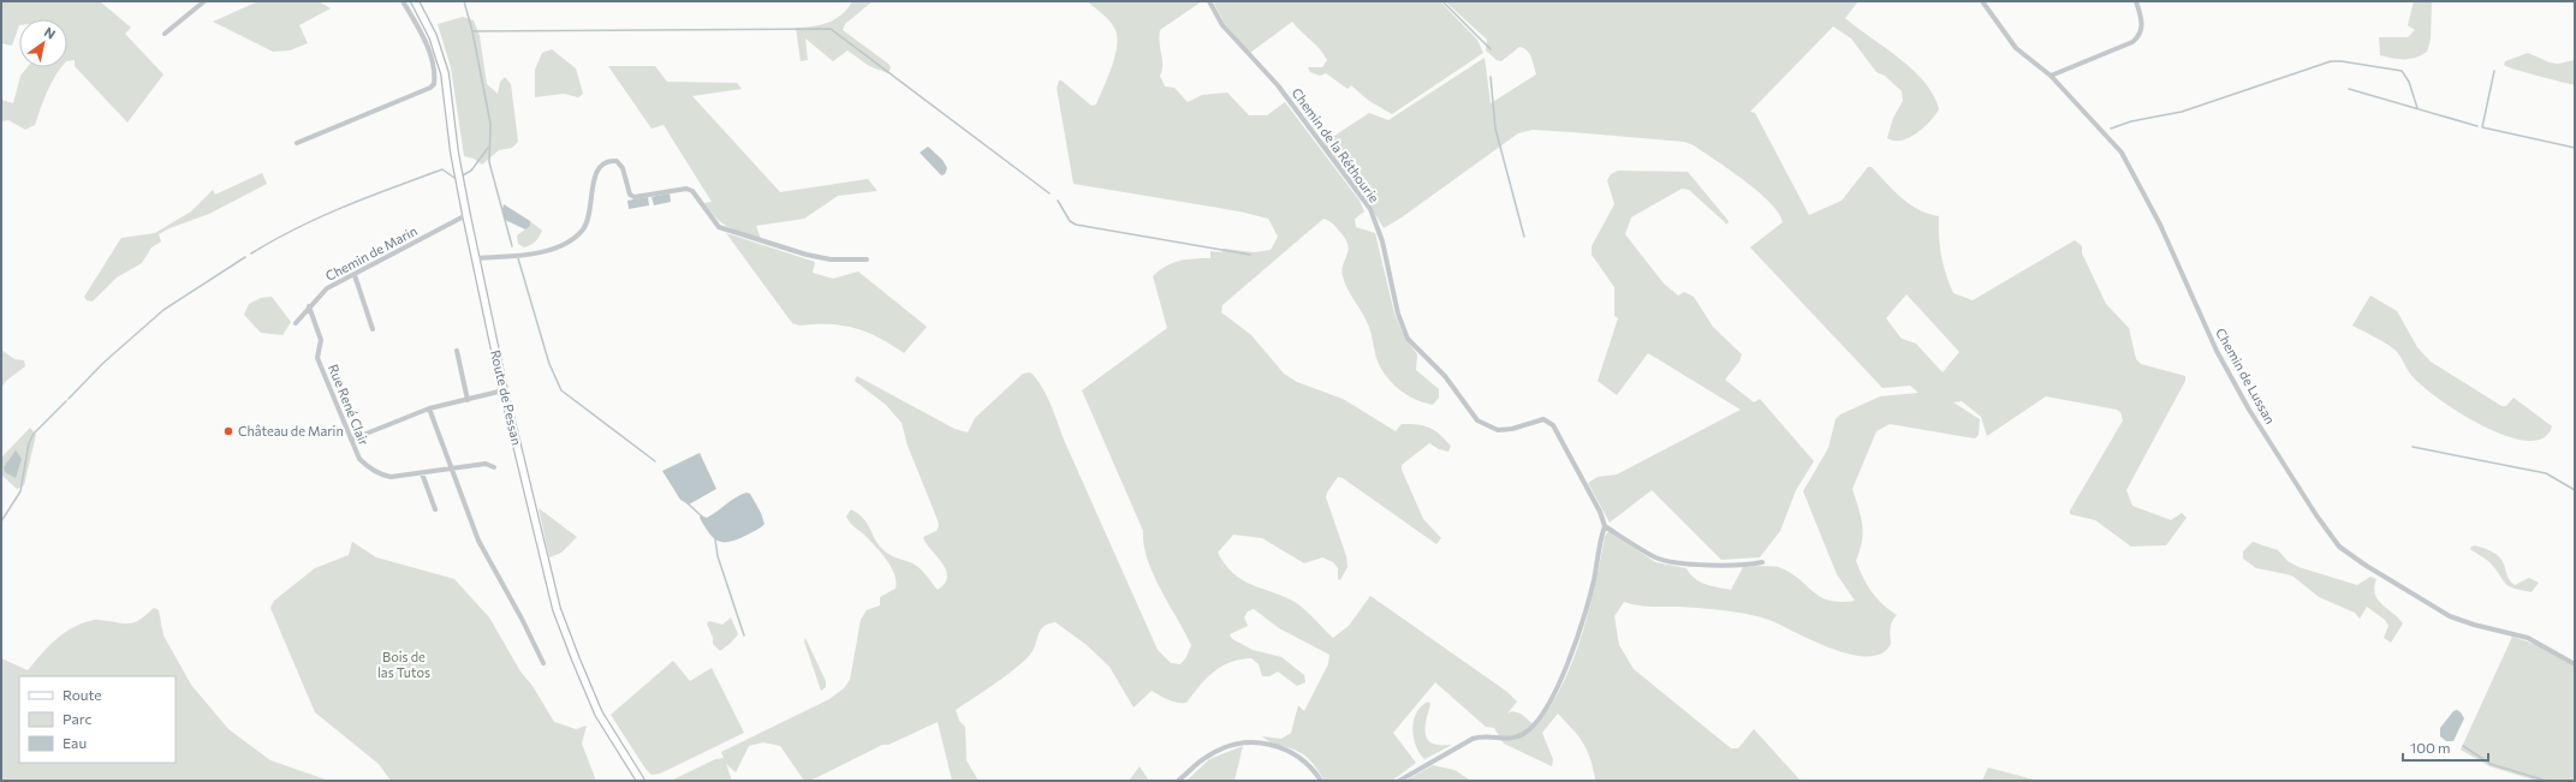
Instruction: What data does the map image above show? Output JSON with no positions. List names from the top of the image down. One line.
{"streets":{"main road":["Route de Pessan"],"street":["Chemin de la Réthourie","Chemin de Marin","Chemin de Lussan","Rue René Clair"]},"crossings":[["Chemin de Marin","Route de Pessan"],["Chemin de Marin","Rue René Clair"]],"parks":["Bois de las Tutos"],"places":["Château de Marin"],"legend":["Route","Parc","Eau"],"scale_bar":"100 m","north":"top right"}
